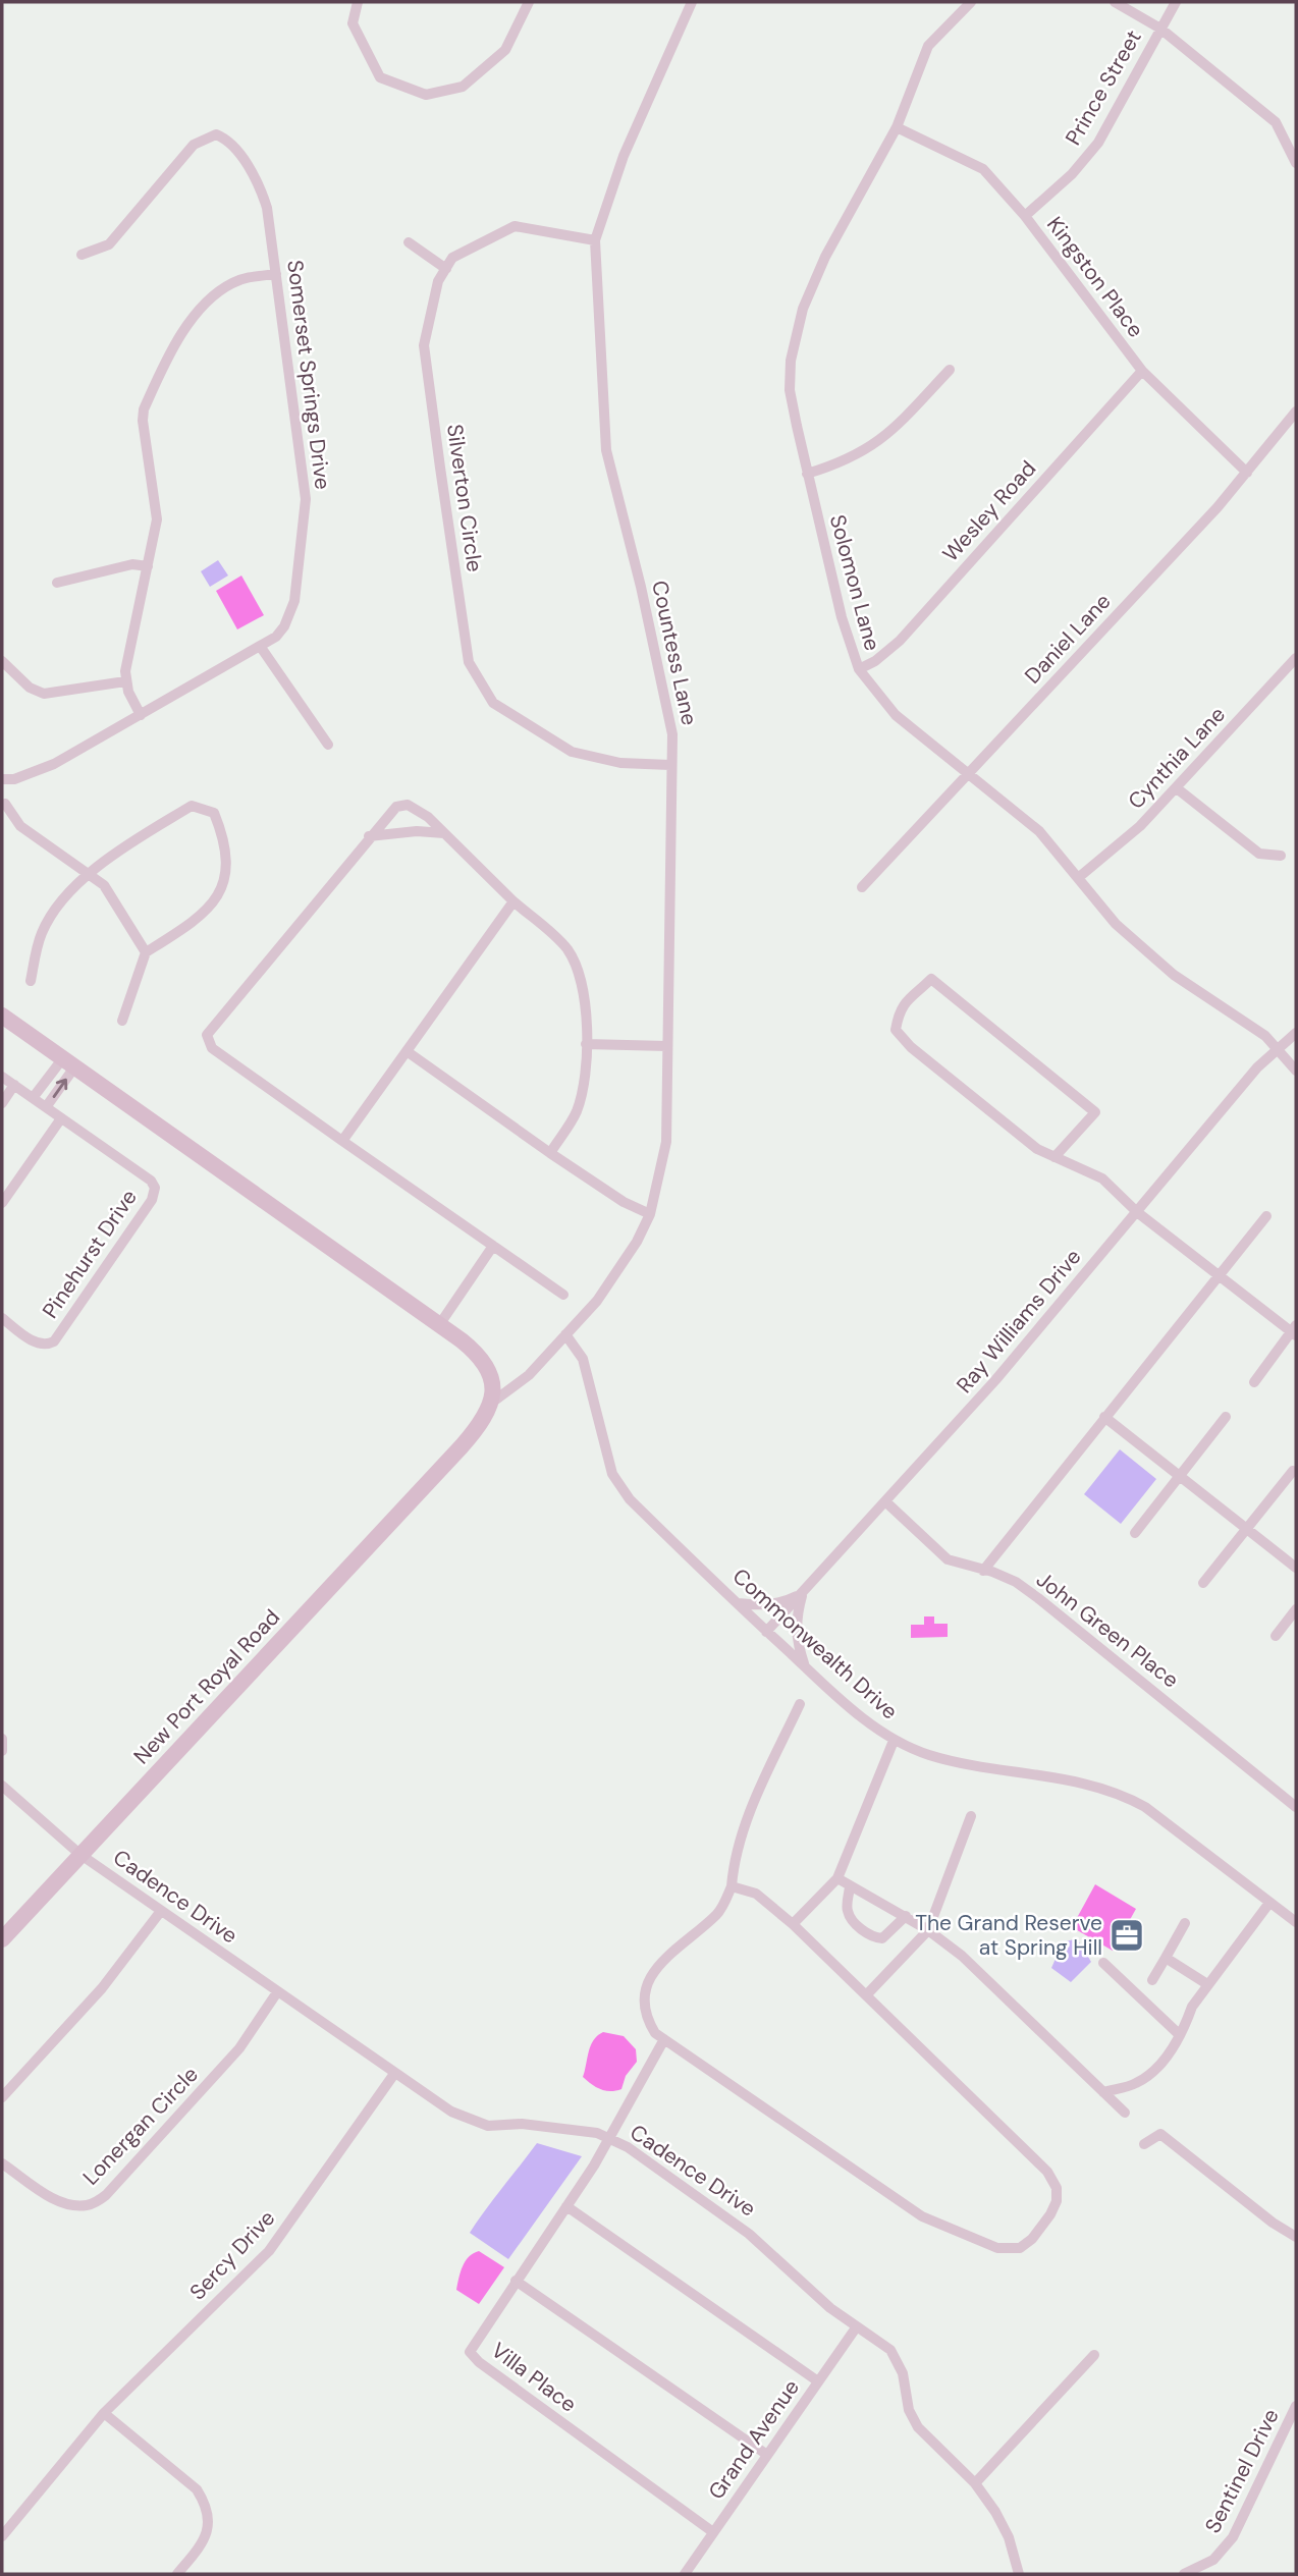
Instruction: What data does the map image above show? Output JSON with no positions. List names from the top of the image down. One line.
{"streets":{"main road":["New Port Royal Road"],"street":["Prince Street","Kingston Place","Somerset Springs Drive","Silverton Circle","Wesley Road","Solomon Lane","Daniel Lane","Countess Lane","Cynthia Lane","Pinehurst Drive","Ray Williams Drive","John Green Place","Commonwealth Drive","Cadence Drive","Lonergan Circle","Sercy Drive","Villa Place","Grand Avenue","Sentinel Drive"]},"crossings":[["Prince Street","Kingston Place"],["Kingston Place","Wesley Road"],["Kingston Place","Solomon Lane"],["Kingston Place","Daniel Lane"],["Silverton Circle","Countess Lane"],["Wesley Road","Solomon Lane"],["Solomon Lane","Daniel Lane"],["Solomon Lane","Cynthia Lane"],["Solomon Lane","Ray Williams Drive"],["Countess Lane","Commonwealth Drive"],["Countess Lane","New Port Royal Road"],["Ray Williams Drive","John Green Place"],["Ray Williams Drive","Commonwealth Drive"],["New Port Royal Road","Cadence Drive"],["Cadence Drive","Lonergan Circle"],["Cadence Drive","Sercy Drive"],["Cadence Drive","Villa Place"],["Cadence Drive","Grand Avenue"],["Villa Place","Grand Avenue"]],"places":{"office":["The Grand Reserve at Spring Hill"]}}
